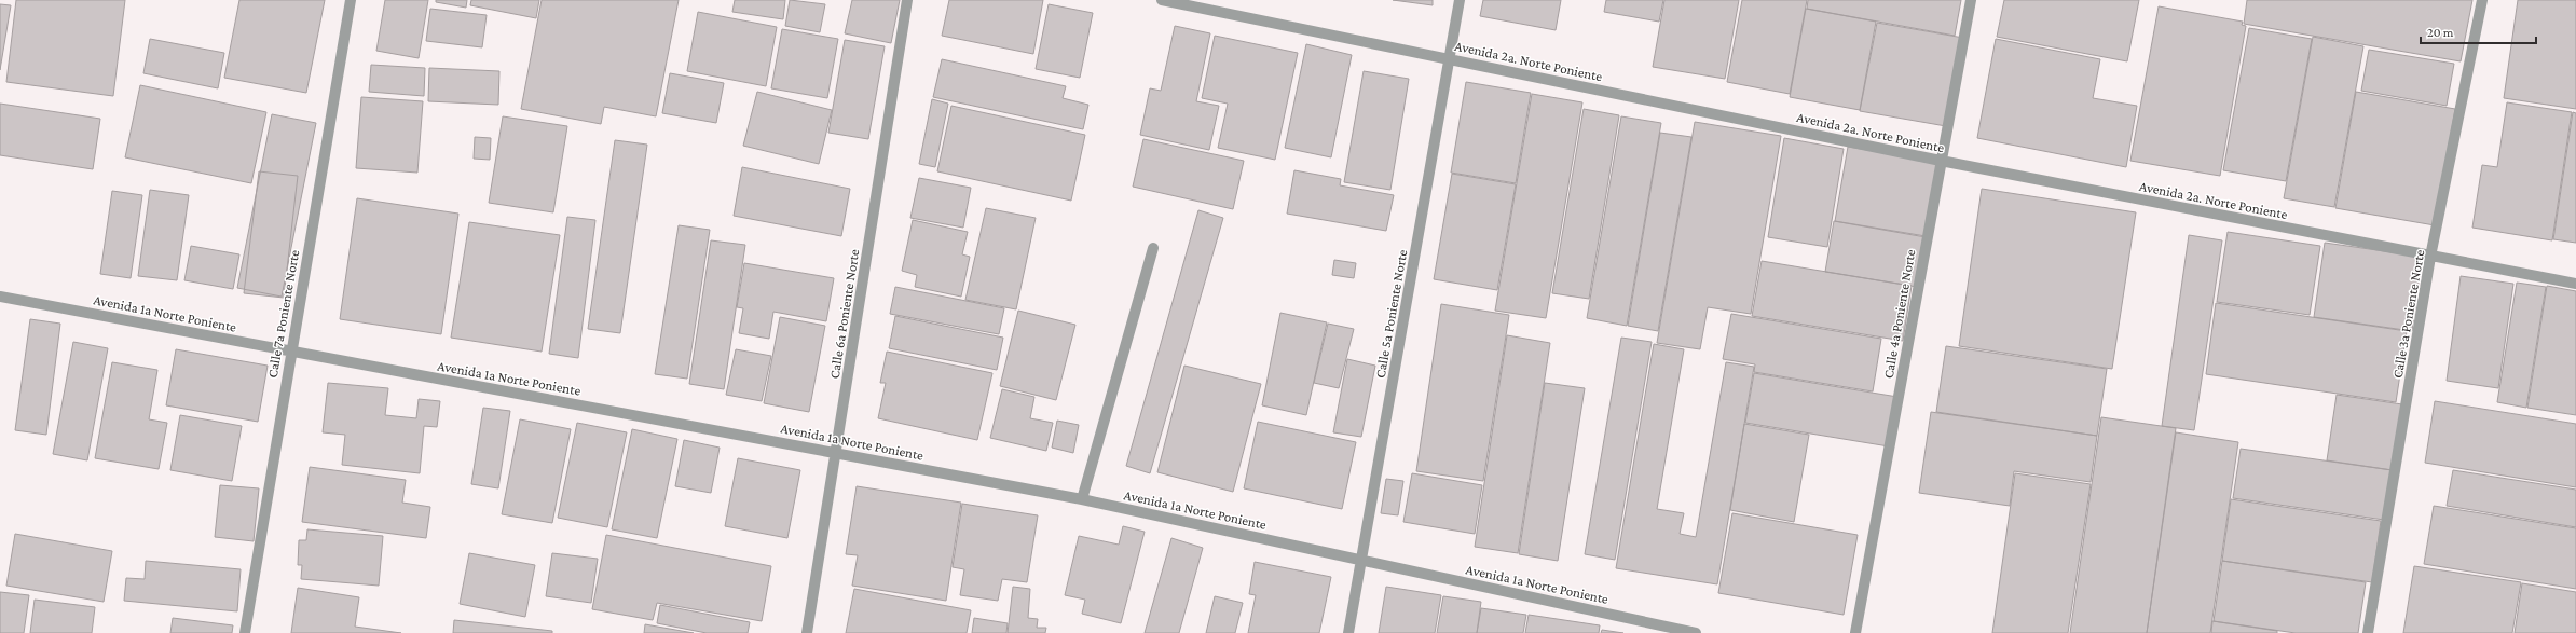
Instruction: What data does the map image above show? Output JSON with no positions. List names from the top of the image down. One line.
{"streets":{"street":["Avenida 2a. Norte Poniente","Avenida 1a Norte Poniente","Calle 7a Poniente Norte","Calle 6a Poniente Norte","Calle 5a Poniente Norte","Calle 4a Poniente Norte","Calle 3a Poniente Norte"]},"crossings":[["Avenida 2a. Norte Poniente","Calle 5a Poniente Norte"],["Avenida 2a. Norte Poniente","Calle 4a Poniente Norte"],["Avenida 2a. Norte Poniente","Calle 3a Poniente Norte"],["Avenida 1a Norte Poniente","Calle 7a Poniente Norte"],["Avenida 1a Norte Poniente","Calle 6a Poniente Norte"],["Avenida 1a Norte Poniente","Calle 5a Poniente Norte"]],"scale_bar":"20 m"}
